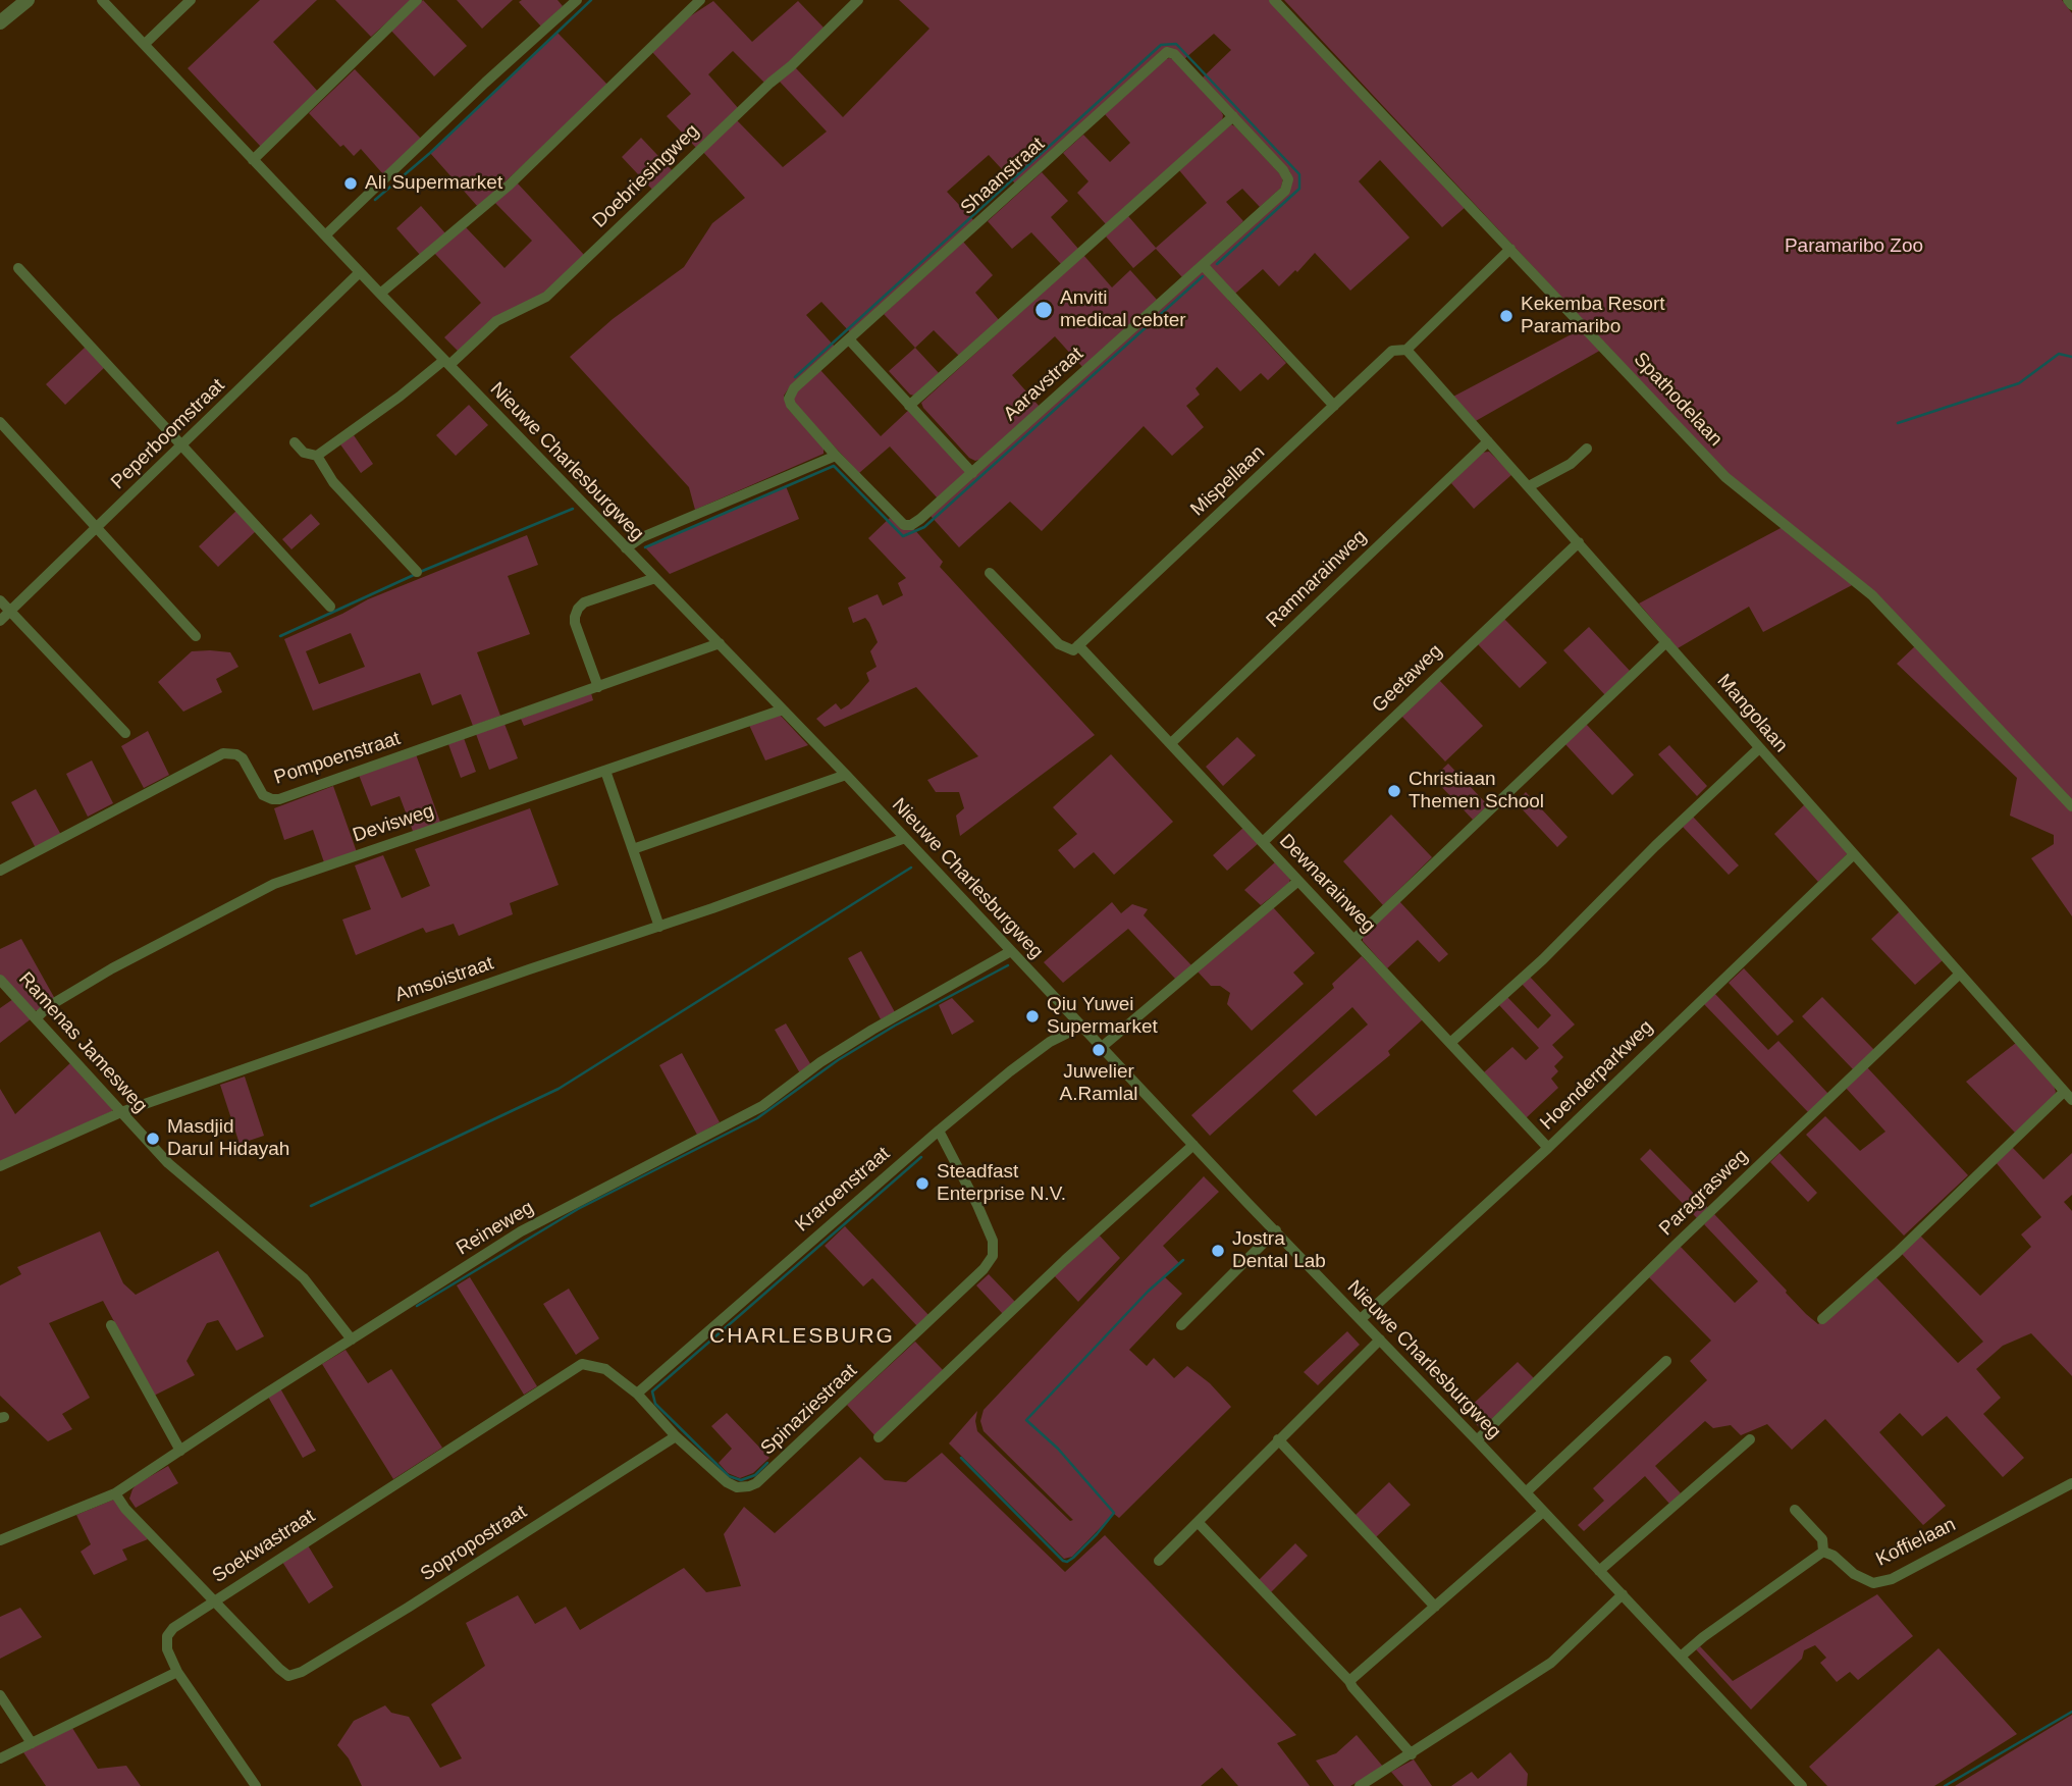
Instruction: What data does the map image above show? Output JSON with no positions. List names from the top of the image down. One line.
{"streets":{"street":["Doebriesingweg","Shaanstraat","Aaravstraat","Spathodelaan","Peperboomstraat","Nieuwe Charlesburgweg","Mispellaan","Ramnarainweg","Geetaweg","Mangolaan","Pompoenstraat","Devisweg","Dewnarainweg","Amsoistraat","Ramenas Jamesweg","Hoenderparkweg","Kraroenstraat","Paragrasweg","Reineweg","Spinaziestraat","Koffielaan","Sopropostraat","Soekwastraat"]},"crossings":[["Doebriesingweg","Nieuwe Charlesburgweg"],["Shaanstraat","Aaravstraat"],["Spathodelaan","Mispellaan"],["Peperboomstraat","Nieuwe Charlesburgweg"],["Nieuwe Charlesburgweg","Pompoenstraat"],["Nieuwe Charlesburgweg","Devisweg"],["Nieuwe Charlesburgweg","Amsoistraat"],["Nieuwe Charlesburgweg","Hoenderparkweg"],["Nieuwe Charlesburgweg","Kraroenstraat"],["Nieuwe Charlesburgweg","Paragrasweg"],["Nieuwe Charlesburgweg","Reineweg"],["Mispellaan","Mangolaan"],["Mispellaan","Dewnarainweg"],["Ramnarainweg","Mangolaan"],["Ramnarainweg","Dewnarainweg"],["Geetaweg","Mangolaan"],["Geetaweg","Dewnarainweg"],["Mangolaan","Hoenderparkweg"],["Mangolaan","Paragrasweg"],["Devisweg","Ramenas Jamesweg"],["Dewnarainweg","Hoenderparkweg"],["Amsoistraat","Ramenas Jamesweg"],["Ramenas Jamesweg","Reineweg"],["Kraroenstraat","Spinaziestraat"],["Kraroenstraat","Soekwastraat"],["Spinaziestraat","Sopropostraat"],["Sopropostraat","Soekwastraat"]],"districts":["CHARLESBURG"],"parks":["Paramaribo Zoo"],"places":["Ali Supermarket","Anviti medical cebter","Kekemba Resort Paramaribo","Christiaan Themen School","Qiu Yuwei Supermarket","Juwelier A.Ramlal","Masdjid Darul Hidayah","Steadfast Enterprise N.V.","Jostra Dental Lab"]}
